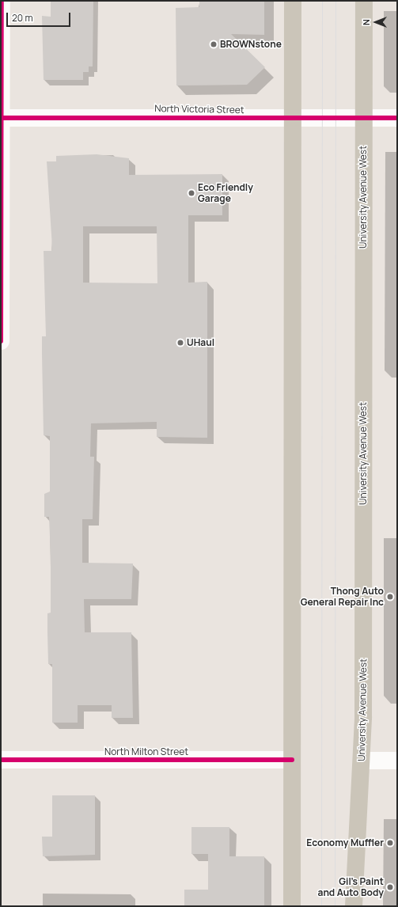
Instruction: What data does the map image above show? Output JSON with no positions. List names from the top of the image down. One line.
{"streets":{"main road":["University Avenue West"],"street":["North Victoria Street","North Milton Street"]},"crossings":[["North Victoria Street","University Avenue West"]],"places":["BROWNstone","Eco Friendly Garage","UHaul","Thong Auto General Repair Inc","Economy Muffler","Gil's Paint and Auto Body"],"scale_bar":"20 m","north":"left"}
